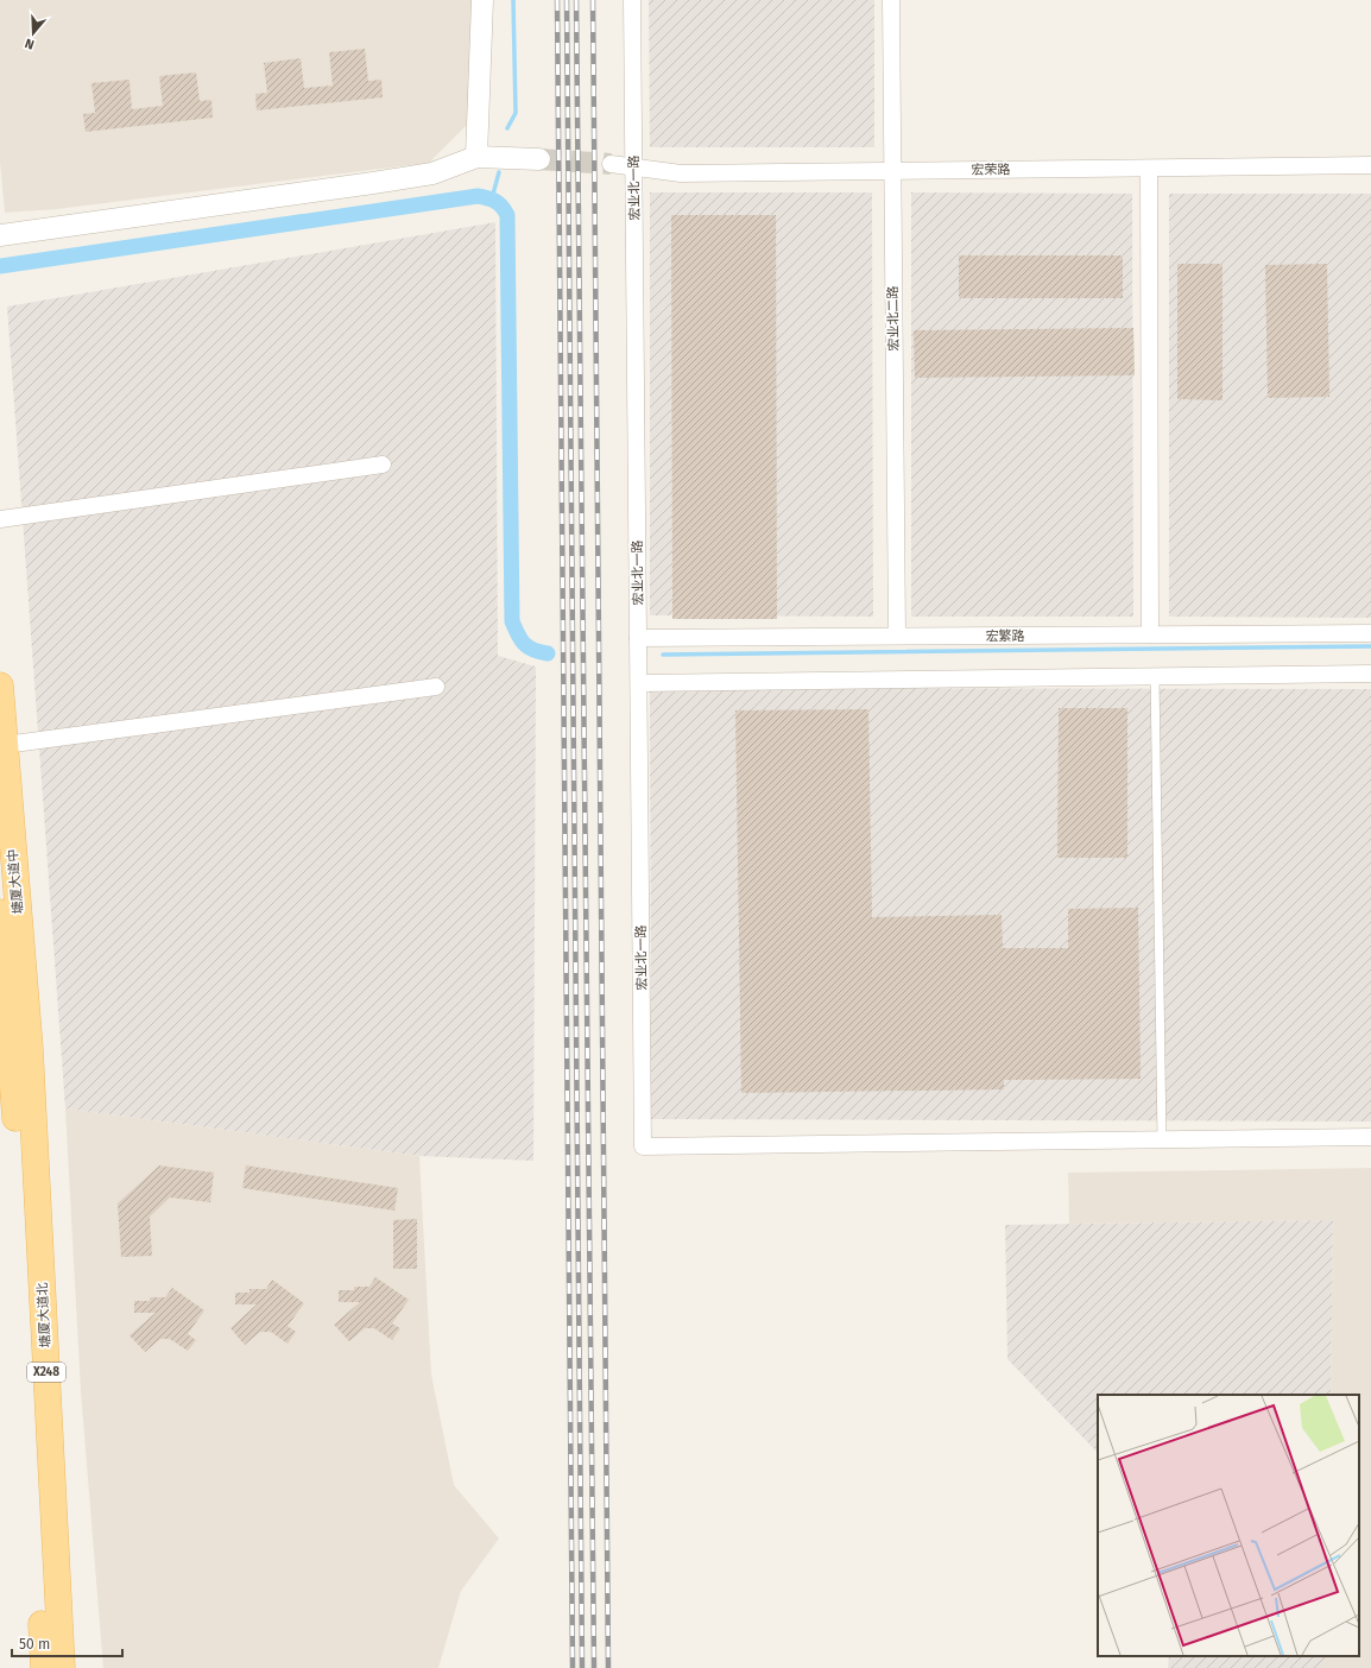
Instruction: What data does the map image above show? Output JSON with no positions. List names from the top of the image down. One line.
{"streets":{"main road":["塘厦大道中","塘厦大道北","X248"],"street":["宏荣路","宏业北一路","宏业北二路","宏繁路"]},"crossings":[["宏荣路","宏业北一路"],["宏荣路","宏业北二路"],["宏业北一路","宏繁路"],["宏业北二路","宏繁路"],["塘厦大道中","塘厦大道北"]],"scale_bar":"50 m","north":"bottom"}
